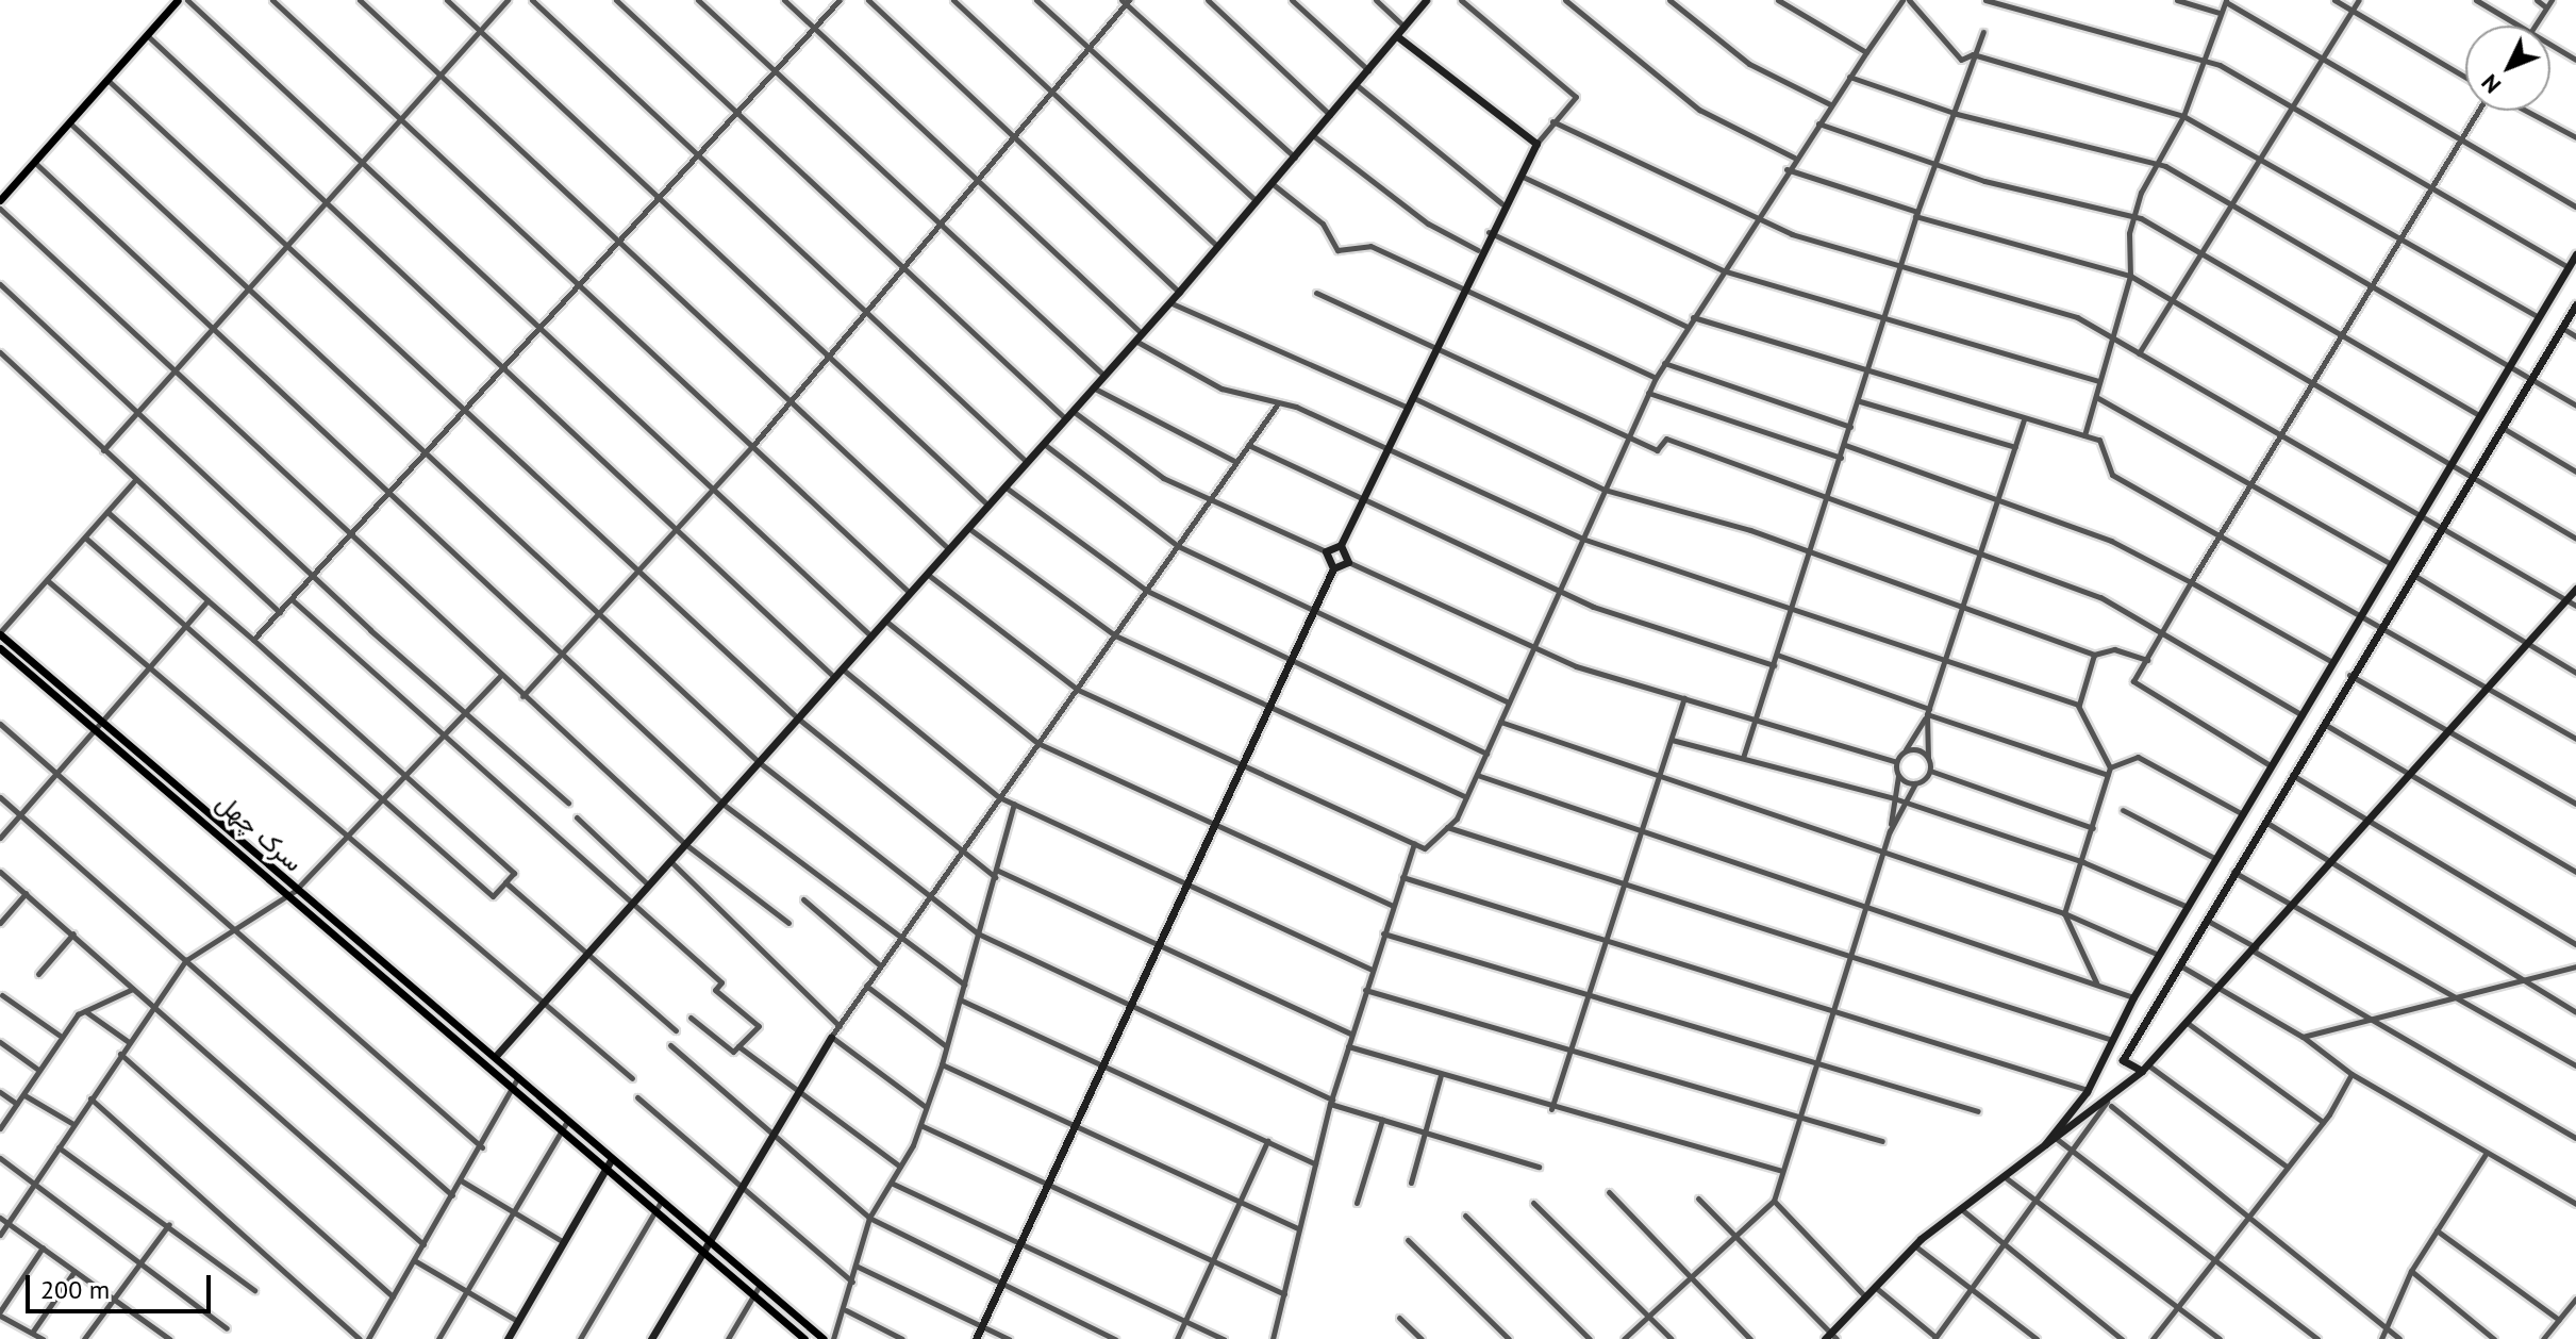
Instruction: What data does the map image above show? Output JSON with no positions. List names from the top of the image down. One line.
{"streets":{"main road":["سرک چهل"]},"scale_bar":"200 m","north":"bottom left"}
